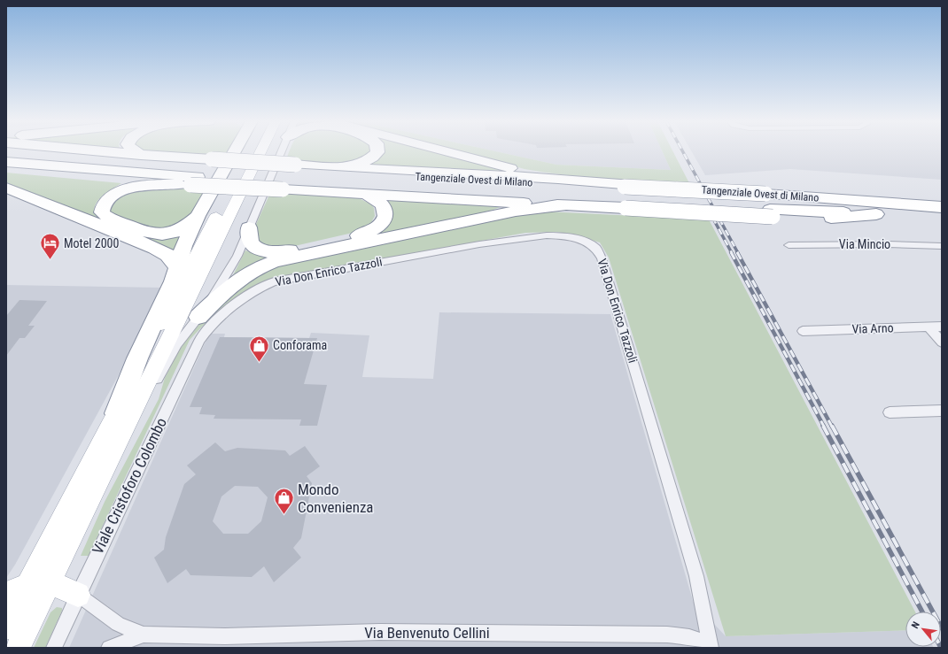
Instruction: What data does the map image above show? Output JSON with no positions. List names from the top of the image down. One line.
{"streets":{"highway":["Tangenziale Ovest di Milano"],"street":["Via Mincio","Via Don Enrico Tazzoli","Via Arno","Viale Cristoforo Colombo","Via Benvenuto Cellini"]},"crossings":[["Via Don Enrico Tazzoli","Viale Cristoforo Colombo"],["Via Don Enrico Tazzoli","Via Benvenuto Cellini"]],"places":{"hotel":["Motel 2000"],"shop":["Conforama","Mondo Convenienza"]},"north":"top left"}
